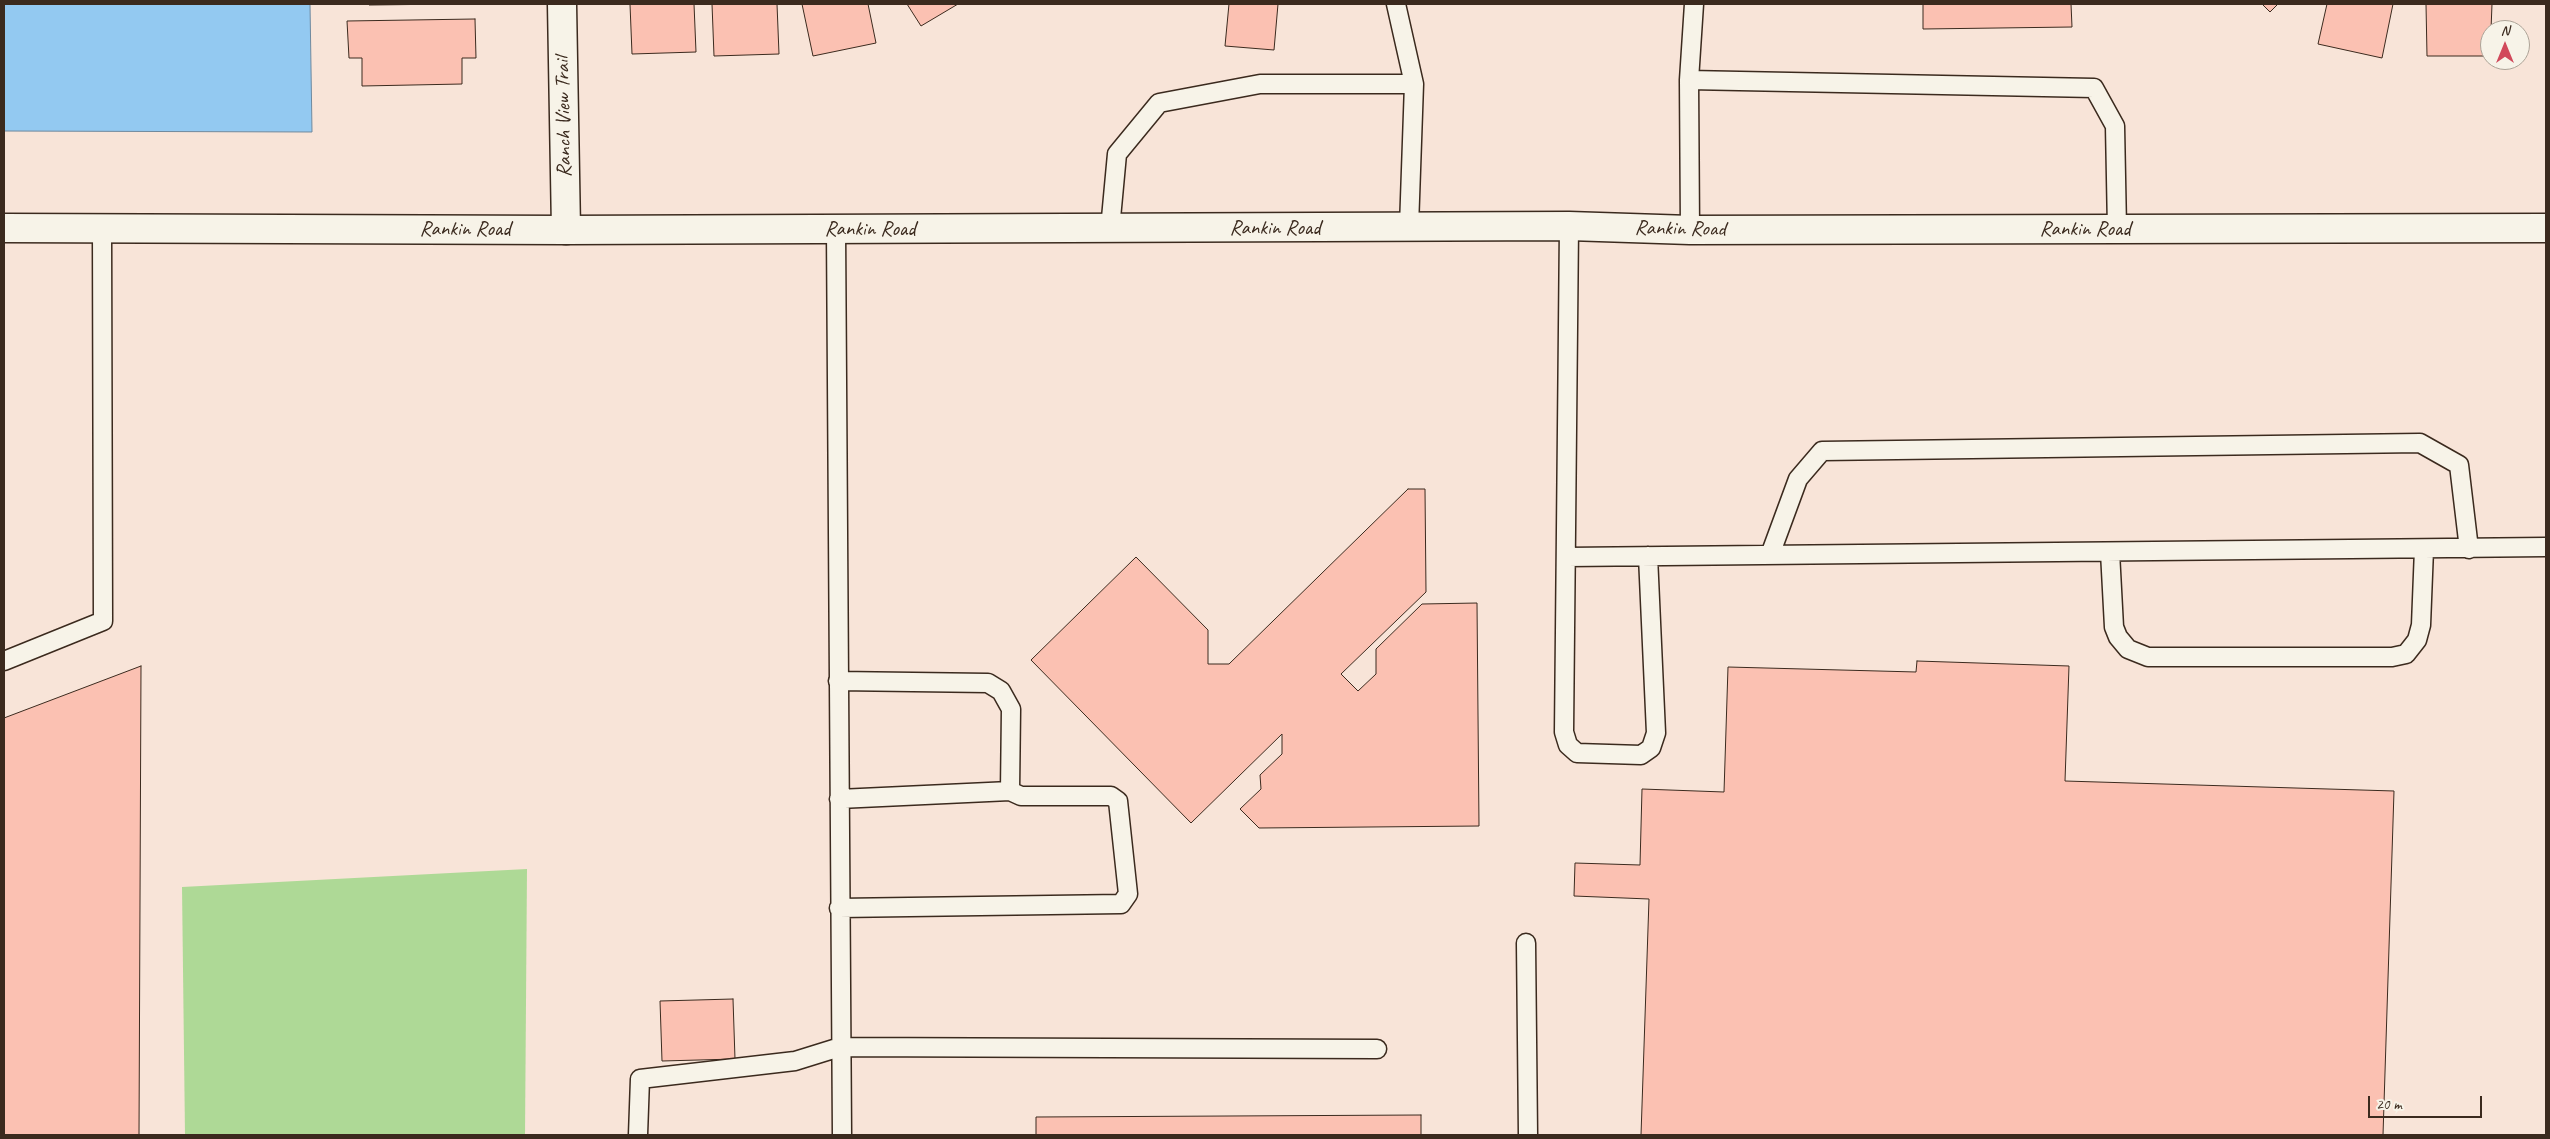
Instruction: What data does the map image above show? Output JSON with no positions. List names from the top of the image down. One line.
{"streets":{"main road":["Ranch View Trail","Rankin Road"]},"crossings":[["Ranch View Trail","Rankin Road"]],"scale_bar":"20 m","north":"top"}
